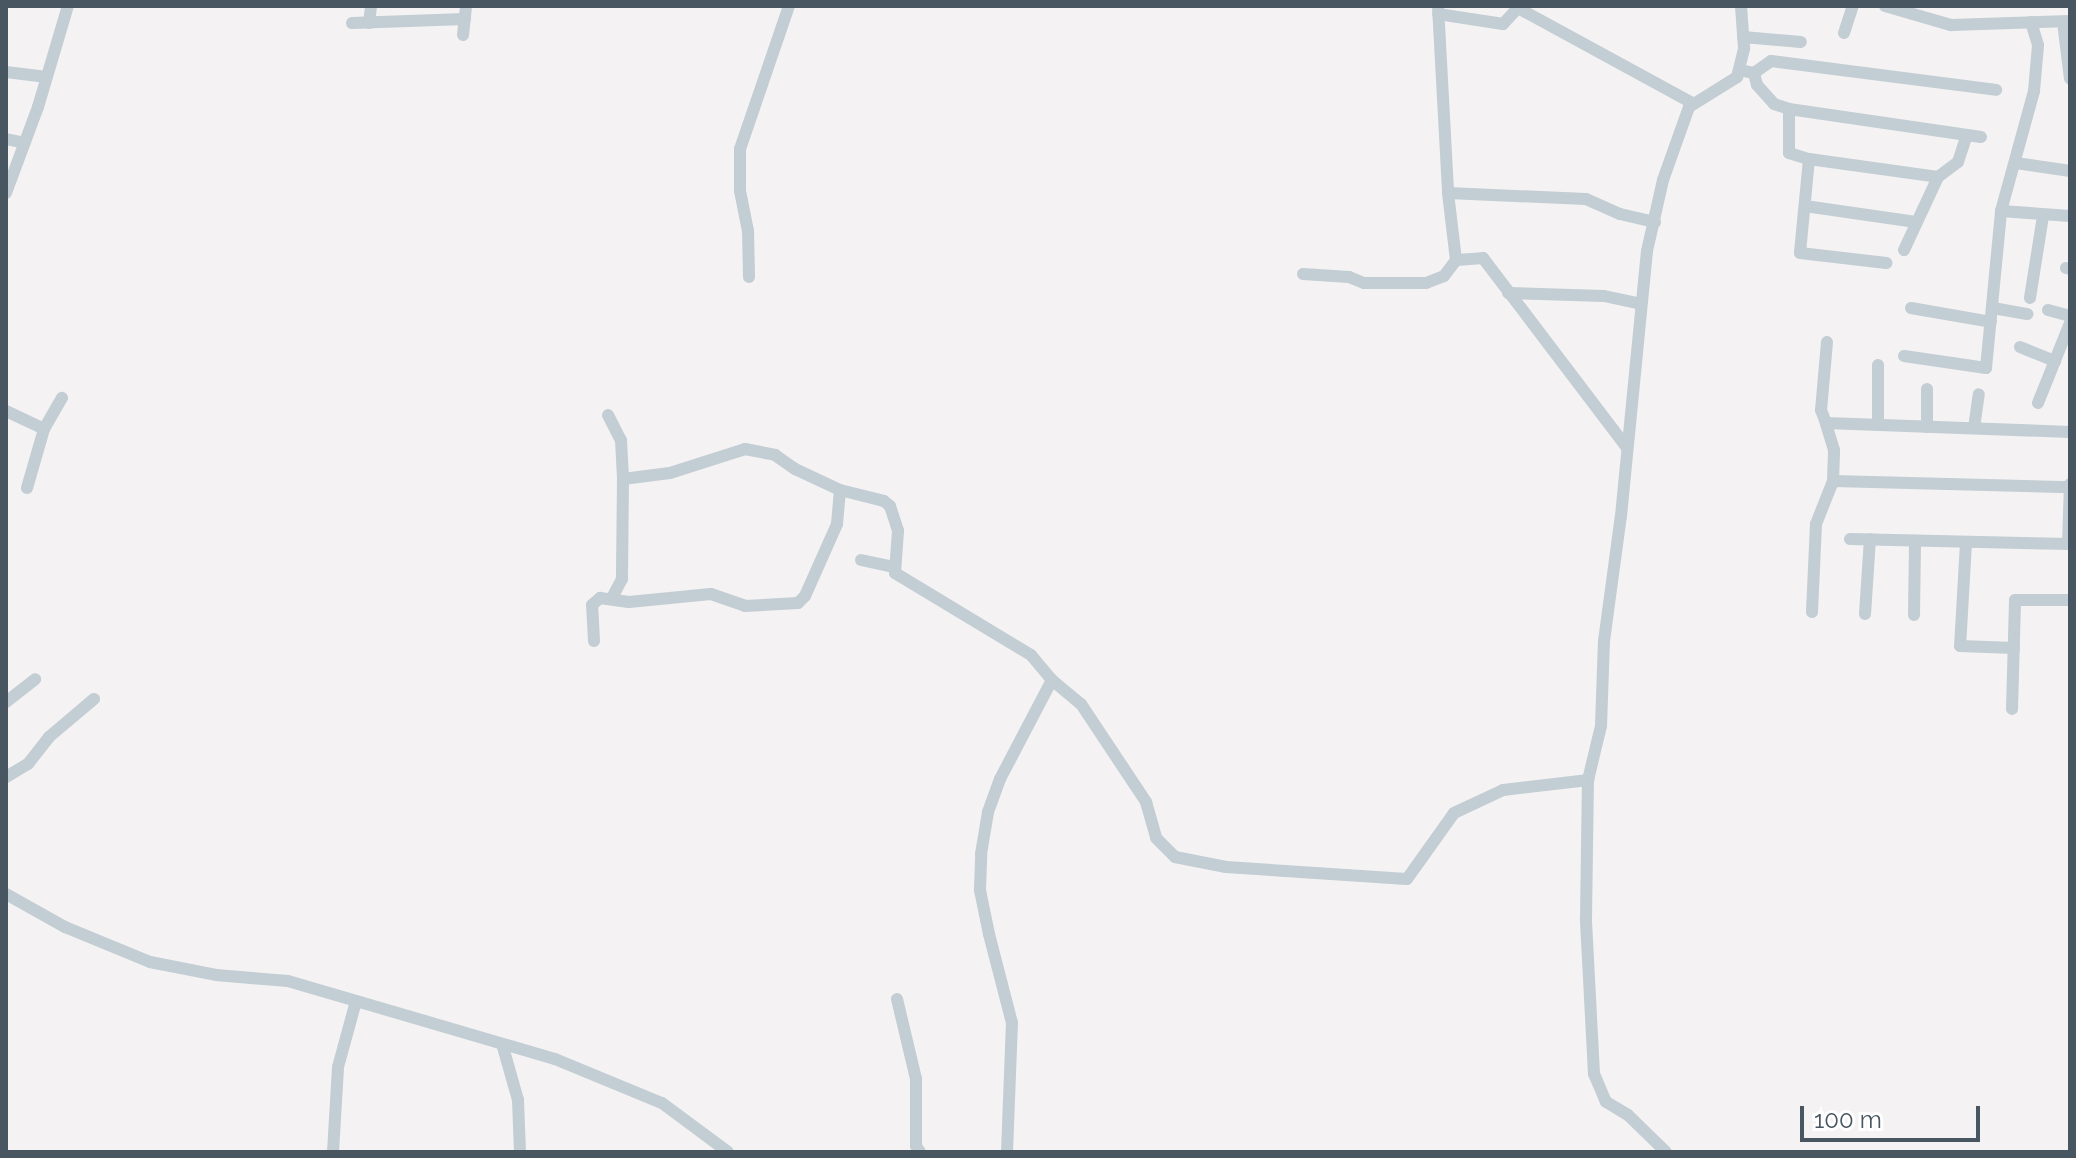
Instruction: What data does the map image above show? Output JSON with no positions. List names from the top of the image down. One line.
{"scale_bar":"100 m"}
